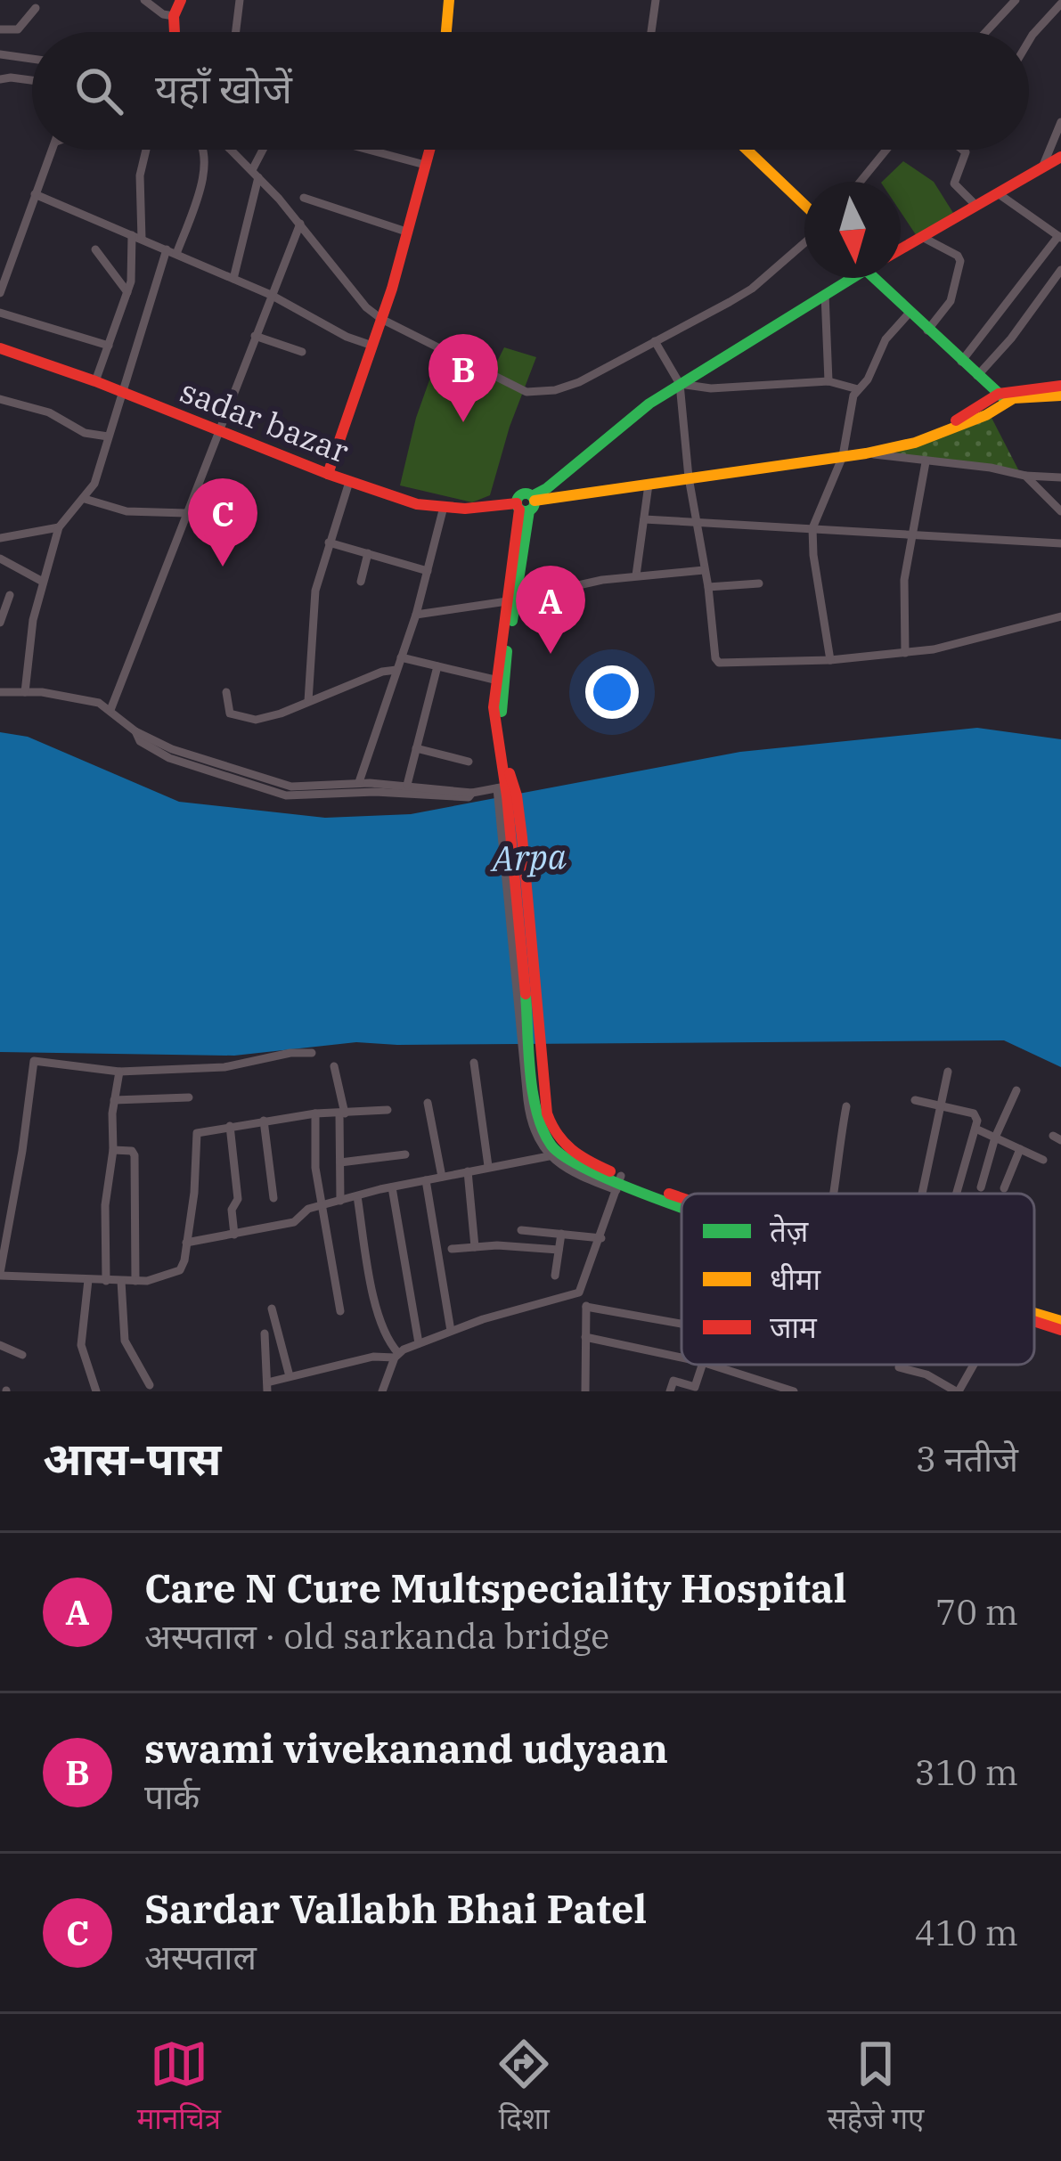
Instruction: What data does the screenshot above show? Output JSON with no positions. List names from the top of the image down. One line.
{"streets":{"main road":["sadar bazar"]},"water":["Arpa"],"legend":["तेज़","धीमा","जाम"],"north":"bottom","page":{"search":"यहाँ खोजें","pins":["B","C","A"],"heading":["आस-पास","3 नतीजे"],"list":[{"mark":"A","name":"Care N Cure Multspeciality Hospital","note":"अस्पताल · old sarkanda bridge","value":"70 m"},{"mark":"B","name":"swami vivekanand udyaan","note":"पार्क","value":"310 m"},{"mark":"C","name":"Sardar Vallabh Bhai Patel","note":"अस्पताल","value":"410 m"}],"nav":["मानचित्र","दिशा","सहेजे गए"]}}
